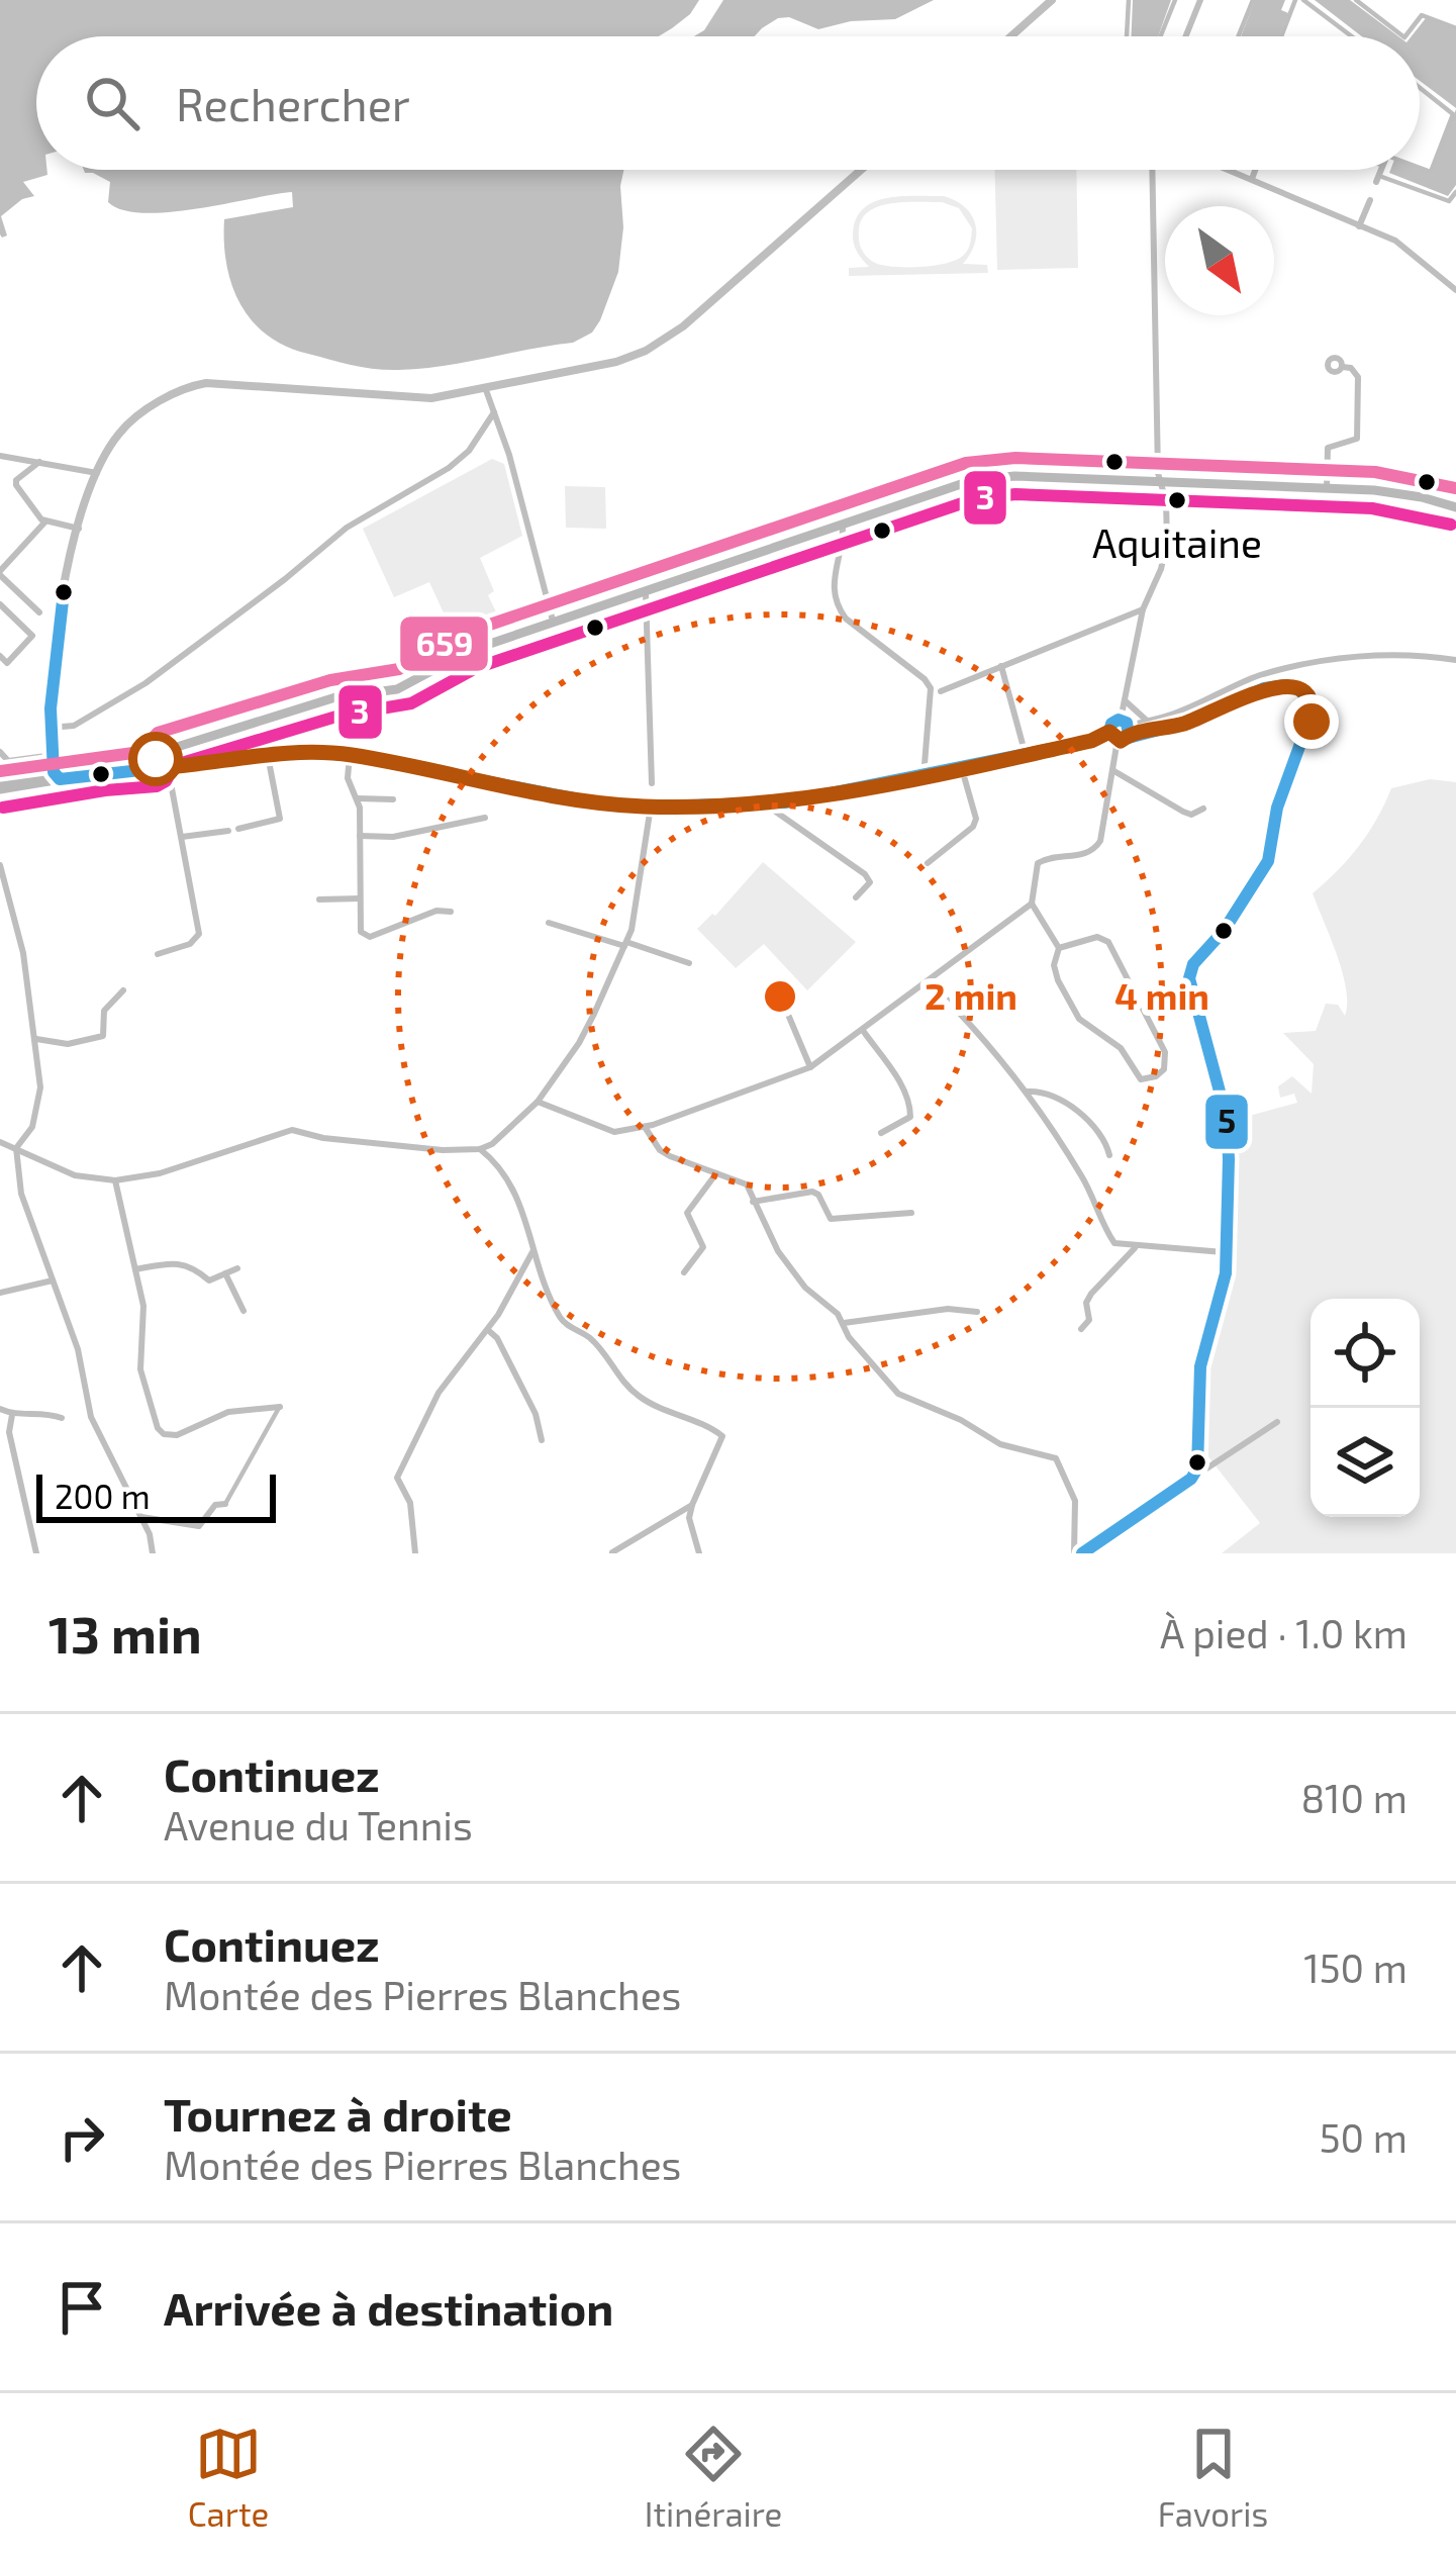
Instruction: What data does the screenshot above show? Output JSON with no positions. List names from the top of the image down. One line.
{"places":["Aquitaine"],"lines":["transit line 659","transit line 3","transit line 5"],"scale_bar":"200 m","north":"bottom right","page":{"search":"Rechercher","scale":"200 m","heading":["13 min","À pied · 1.0 km"],"list":[["Continuez","Avenue du Tennis","810 m"],["Continuez","Montée des Pierres Blanches","150 m"],["Tournez à droite","Montée des Pierres Blanches","50 m"],"Arrivée à destination"],"nav":["Carte","Itinéraire","Favoris"]},"rings":["2 min","4 min"]}
